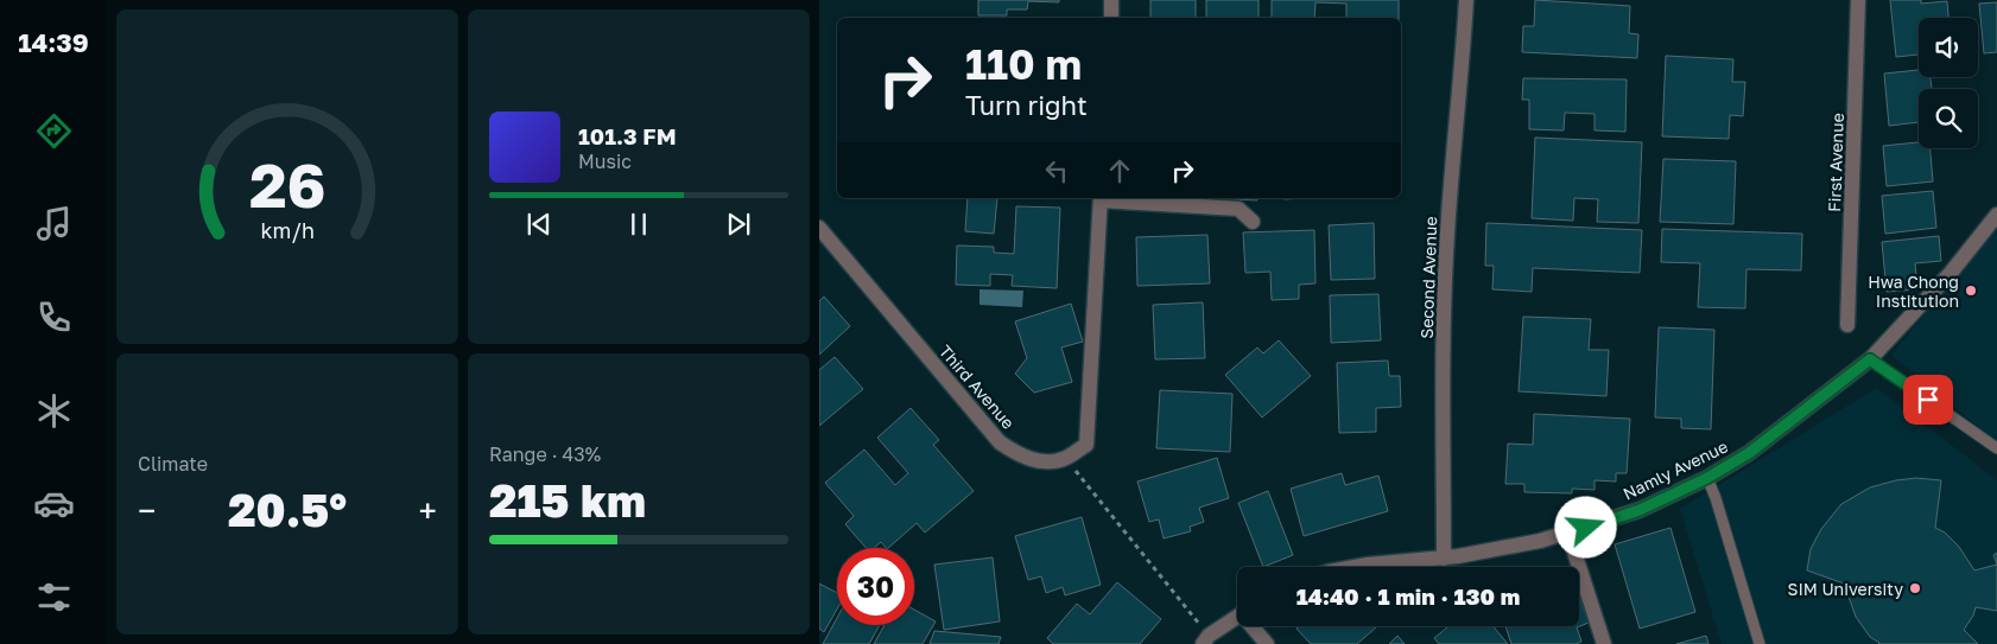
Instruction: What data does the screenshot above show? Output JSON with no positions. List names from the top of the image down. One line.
{"streets":{"street":["First Avenue","Second Avenue","Third Avenue","Namly Avenue"]},"crossings":[["Second Avenue","Namly Avenue"]],"places":["Hwa Chong Institution","SIM University"],"page":{"tabs":"14:39","turn":["110 m","Turn right"],"song":["101.3 FM","Music"],"tile":["Climate",["Range · 43%","215 km"]],"heat":["−","20.5°","+"],"limit":"30","trip":"14:40 · 1 min · 130 m","gauge":["26","km/h"]}}
